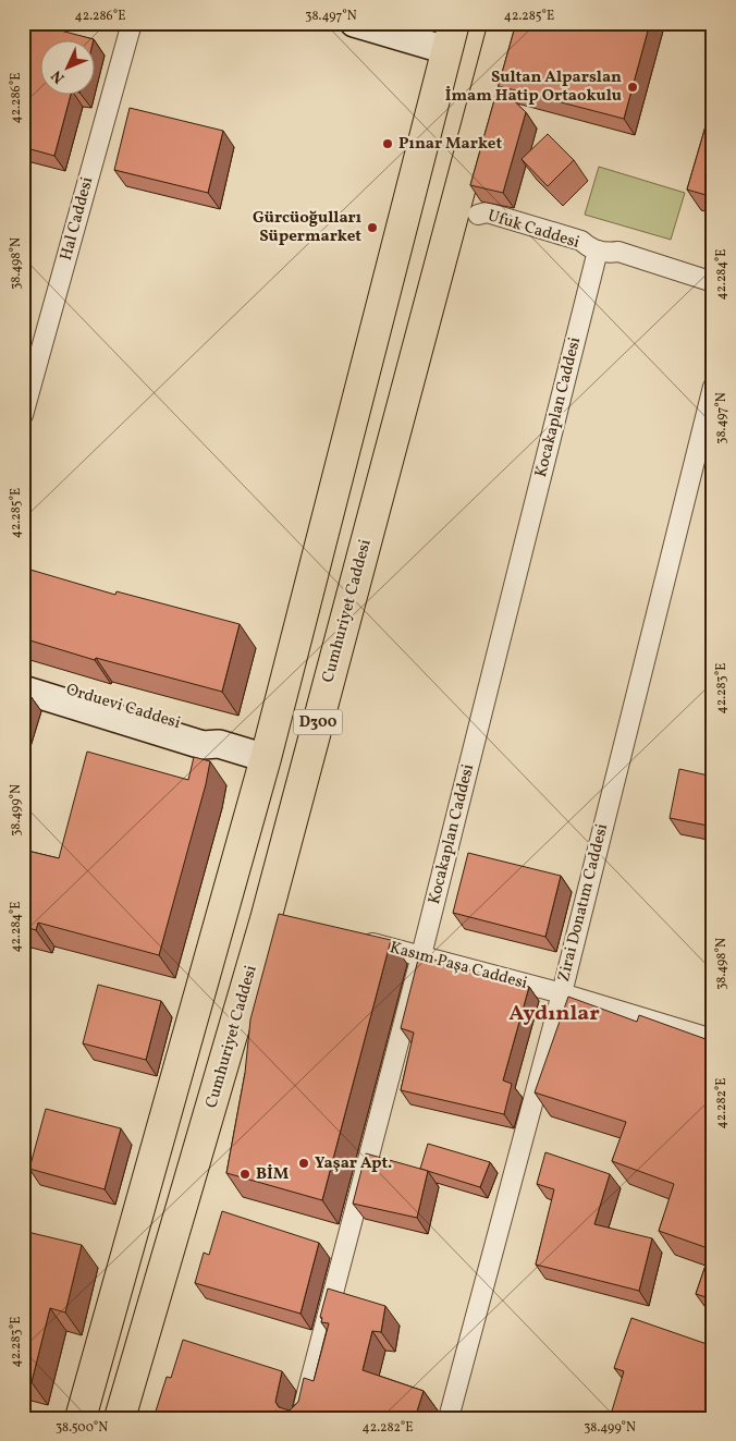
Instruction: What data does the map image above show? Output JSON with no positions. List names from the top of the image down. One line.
{"streets":{"highway":["Cumhuriyet Caddesi","D300"],"street":["Hal Caddesi","Ufuk Caddesi","Kocakaplan Caddesi","Orduevi Caddesi","Zirai Donatım Caddesi","Kasım Paşa Caddesi"]},"crossings":[["Ufuk Caddesi","Kocakaplan Caddesi"],["Ufuk Caddesi","Cumhuriyet Caddesi"],["Kocakaplan Caddesi","Kasım Paşa Caddesi"],["Orduevi Caddesi","D300"],["Zirai Donatım Caddesi","Kasım Paşa Caddesi"]],"districts":["Aydınlar"],"places":["Sultan Alparslan İmam Hatip Ortaokulu","Pınar Market","Gürcüoğulları Süpermarket","Yaşar Apt.","BİM"],"north":"bottom left","coordinates":["42.286°E","38.497°N","42.285°E","38.498°N","42.284°E","42.283°E","38.499°N","42.282°E","38.500°N"]}
